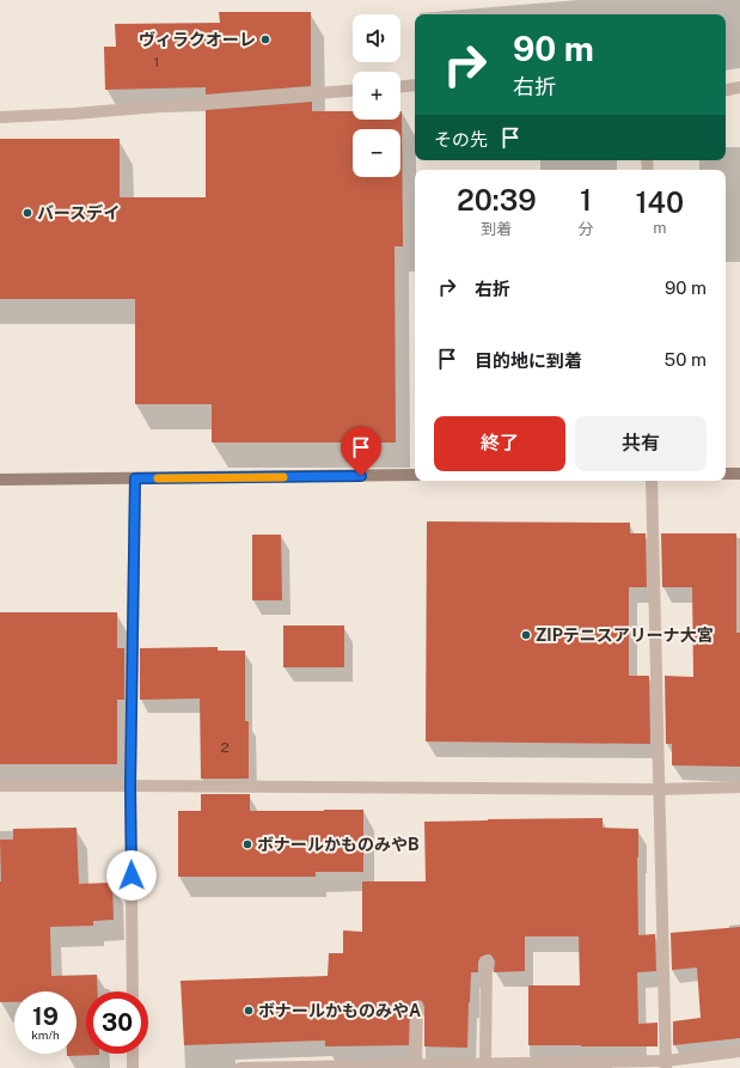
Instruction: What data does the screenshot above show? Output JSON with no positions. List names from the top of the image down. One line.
{"places":["ヴィラクオーレ","バースデイ","ZIPテニスアリーナ大宮","ボナールかものみやB","ボナールかものみやA"],"house_numbers":["1","2"],"page":{"map_buttons":["+","−"],"turn":["90 m","右折"],"then":"その先","eta":["20:39","到着","1","分","140","m"],"list":[{"name":"右折","value":"90 m"},{"name":"目的地に到着","value":"50 m"}],"buttons":["終了","共有"],"speed":"19 km/h","limit":"30"}}
